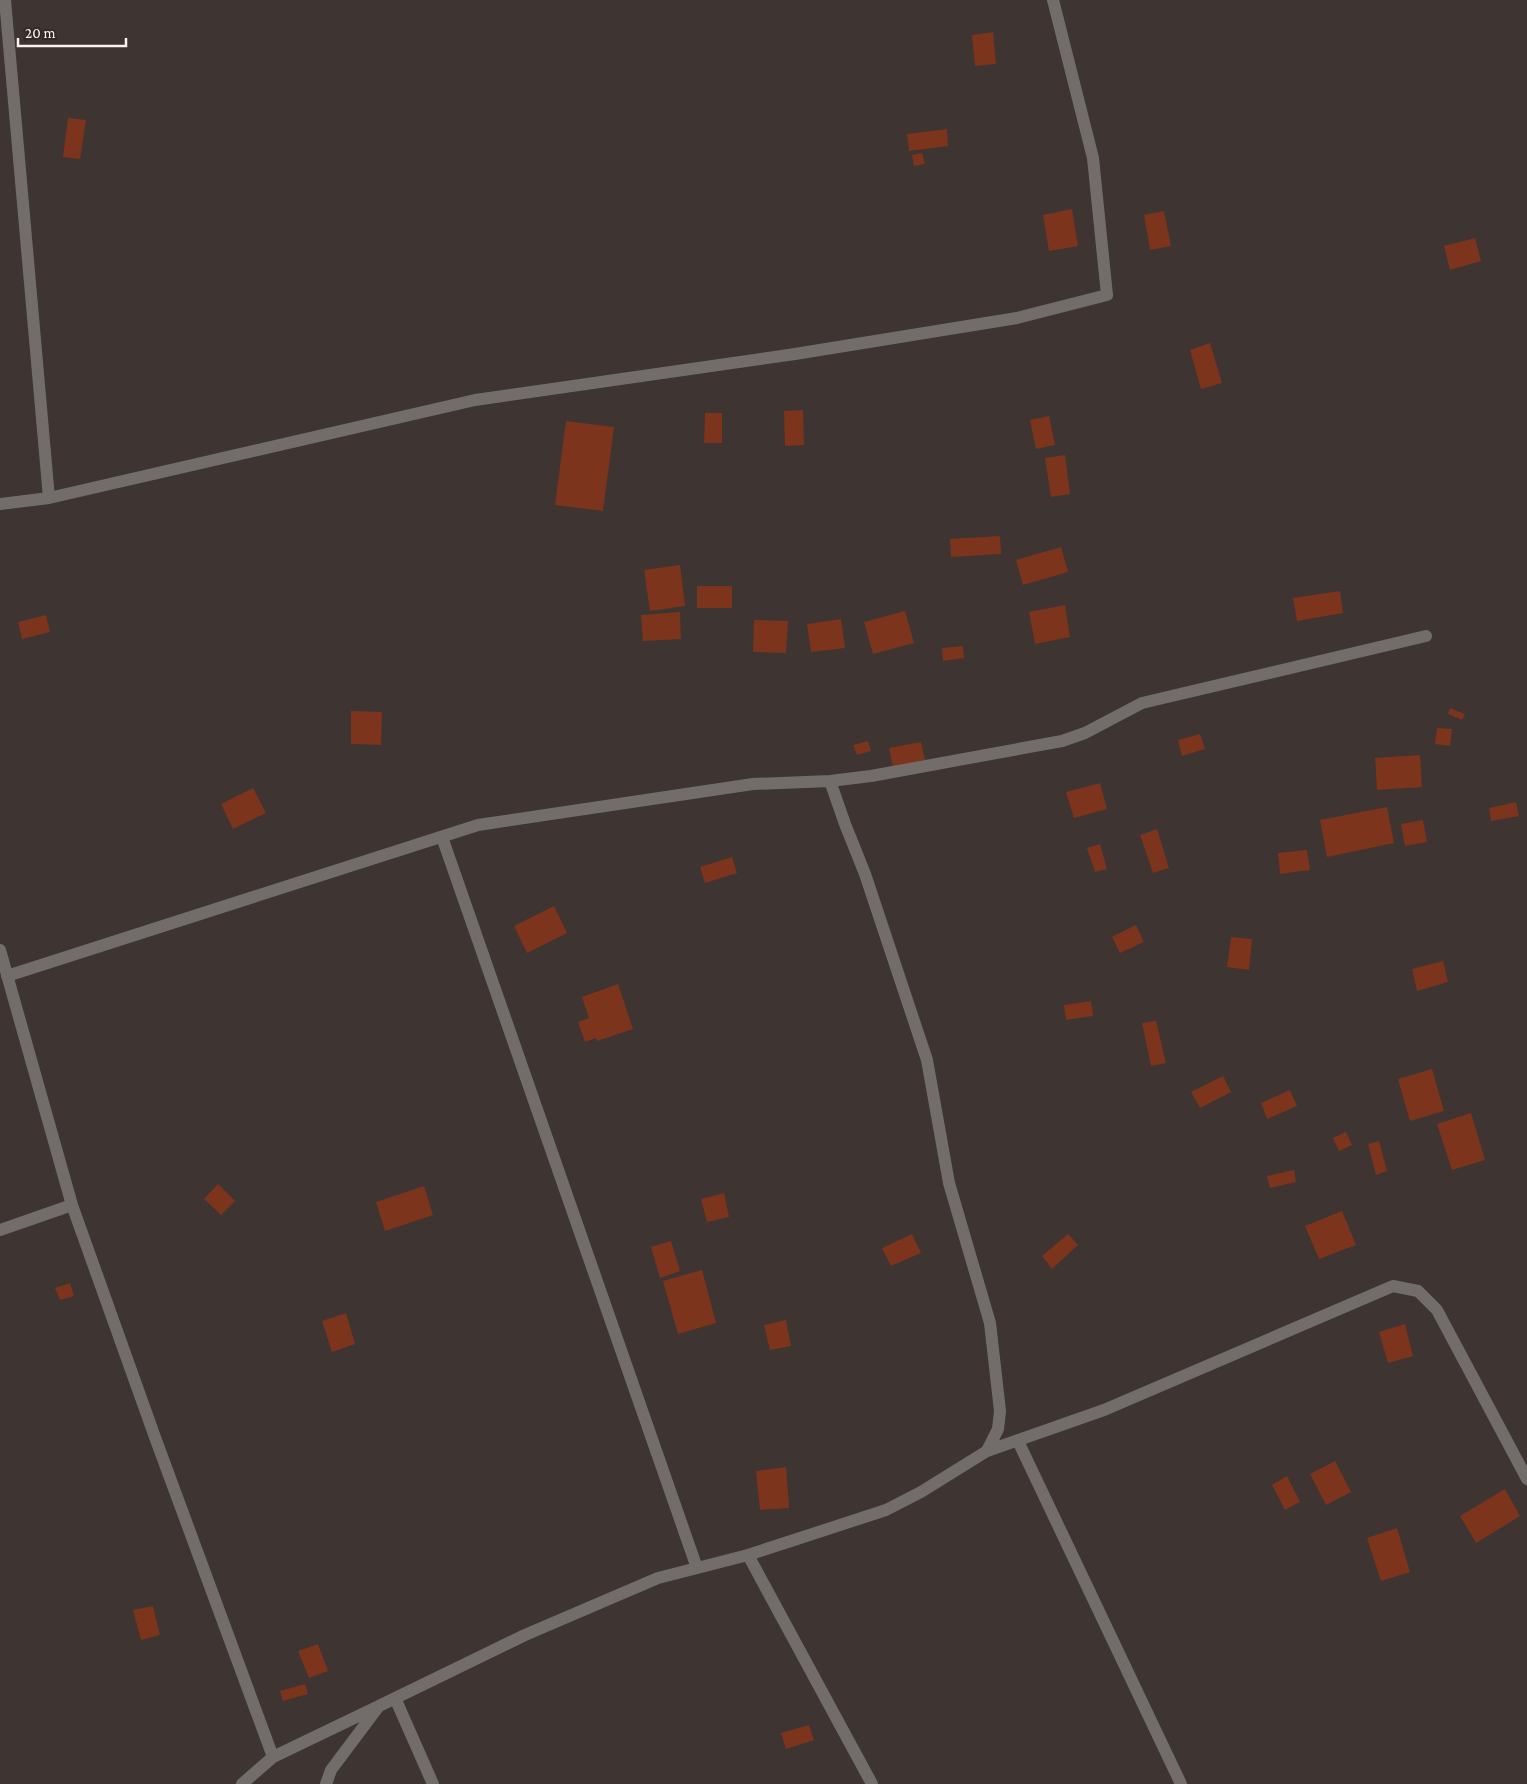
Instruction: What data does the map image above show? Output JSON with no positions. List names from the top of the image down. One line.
{"scale_bar":"20 m"}
